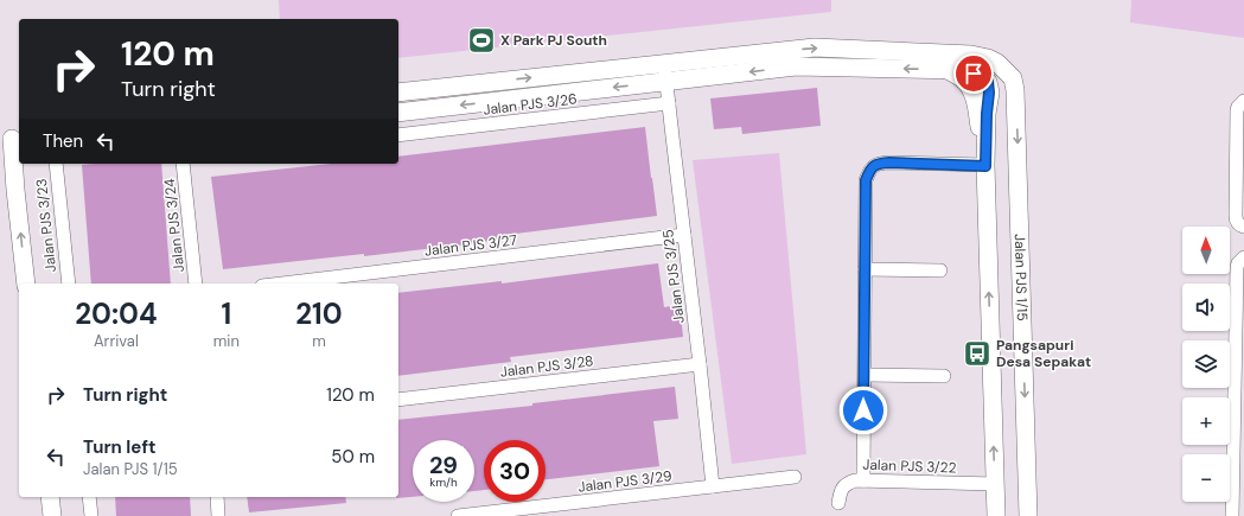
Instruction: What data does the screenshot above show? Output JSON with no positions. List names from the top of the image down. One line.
{"streets":{"main road":["Jalan PJS 1/15"],"street":["Jalan PJS 3/26","Jalan PJS 3/23","Jalan PJS 3/24","Jalan PJS 3/27","Jalan PJS 3/25","Jalan PJS 3/28","Jalan PJS 3/22","Jalan PJS 3/29"]},"crossings":[["Jalan PJS 3/26","Jalan PJS 3/25"],["Jalan PJS 3/27","Jalan PJS 3/25"],["Jalan PJS 3/25","Jalan PJS 3/28"],["Jalan PJS 3/25","Jalan PJS 3/29"]],"places":{"sports":["X Park PJ South"],"bus stop":["Pangsapuri Desa Sepakat"]},"north":"top","page":{"turn":["120 m","Turn right"],"then":"Then","map_buttons":["+","−"],"eta":["20:04","Arrival","1","min","210","m"],"list":[{"name":"Turn right","value":"120 m"},{"name":"Turn left","note":"Jalan PJS 1/15","value":"50 m"}],"speed":"29 km/h","limit":"30"}}
